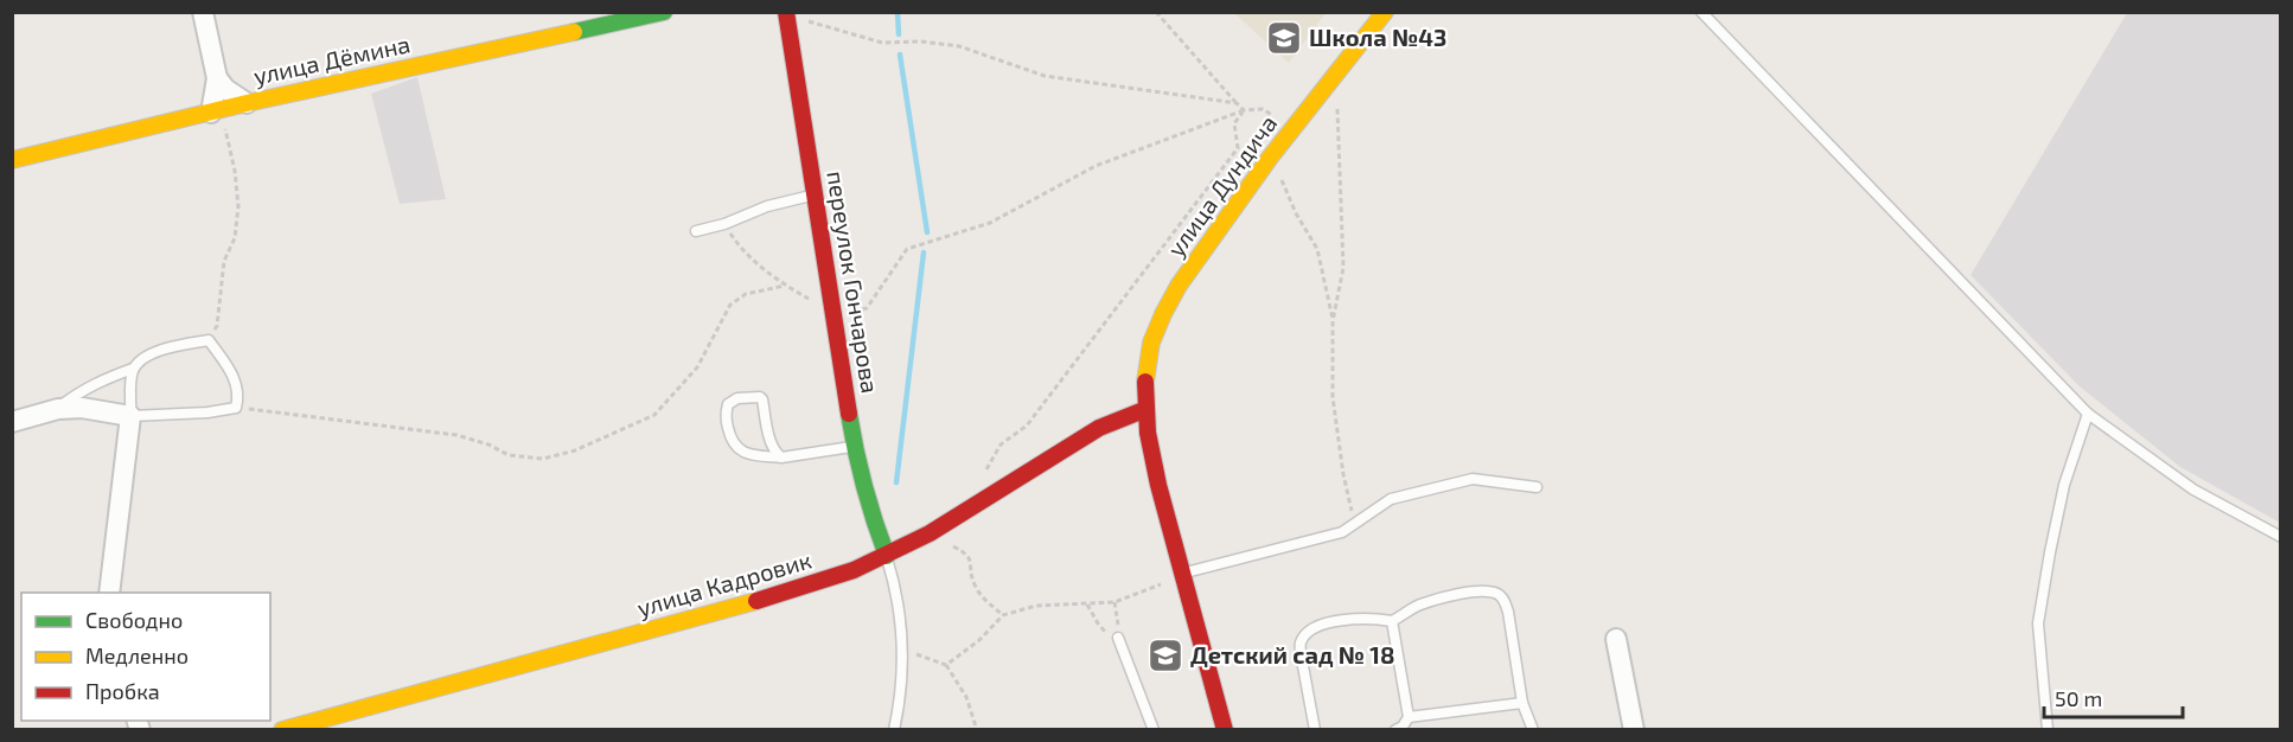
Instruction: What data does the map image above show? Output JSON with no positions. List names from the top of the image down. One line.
{"streets":{"street":["улица Дёмина","улица Дундича","переулок Гончарова","улица Кадровик"]},"crossings":[["улица Дундича","улица Кадровик"],["переулок Гончарова","улица Кадровик"]],"places":{"school or university":["Школа №43","Детский сад № 18"]},"legend":["Свободно","Медленно","Пробка"],"scale_bar":"50 m"}
